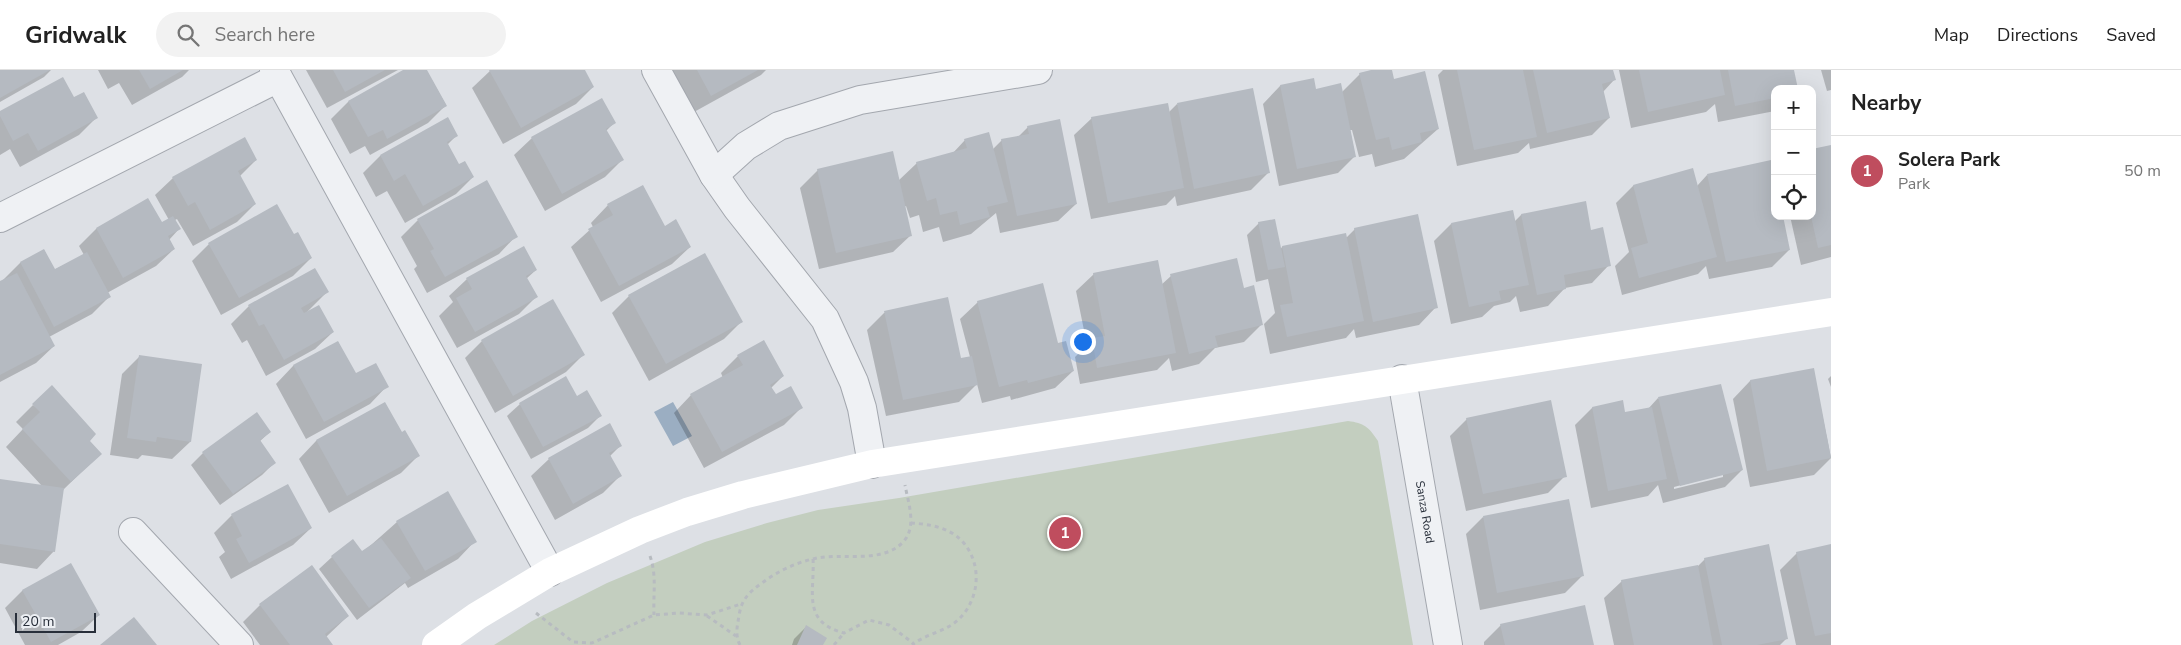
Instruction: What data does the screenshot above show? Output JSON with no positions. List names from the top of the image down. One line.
{"streets":{"street":["Sanza Road"]},"scale_bar":"20 m","page":{"header":"Gridwalk","search":"Search here","nav":["Map","Directions","Saved"],"heading":"Nearby","map_buttons":["+","−"],"list":[{"mark":"1","name":"Solera Park","note":"Park","value":"50 m"}],"pins":"1","scale":"20 m"}}
